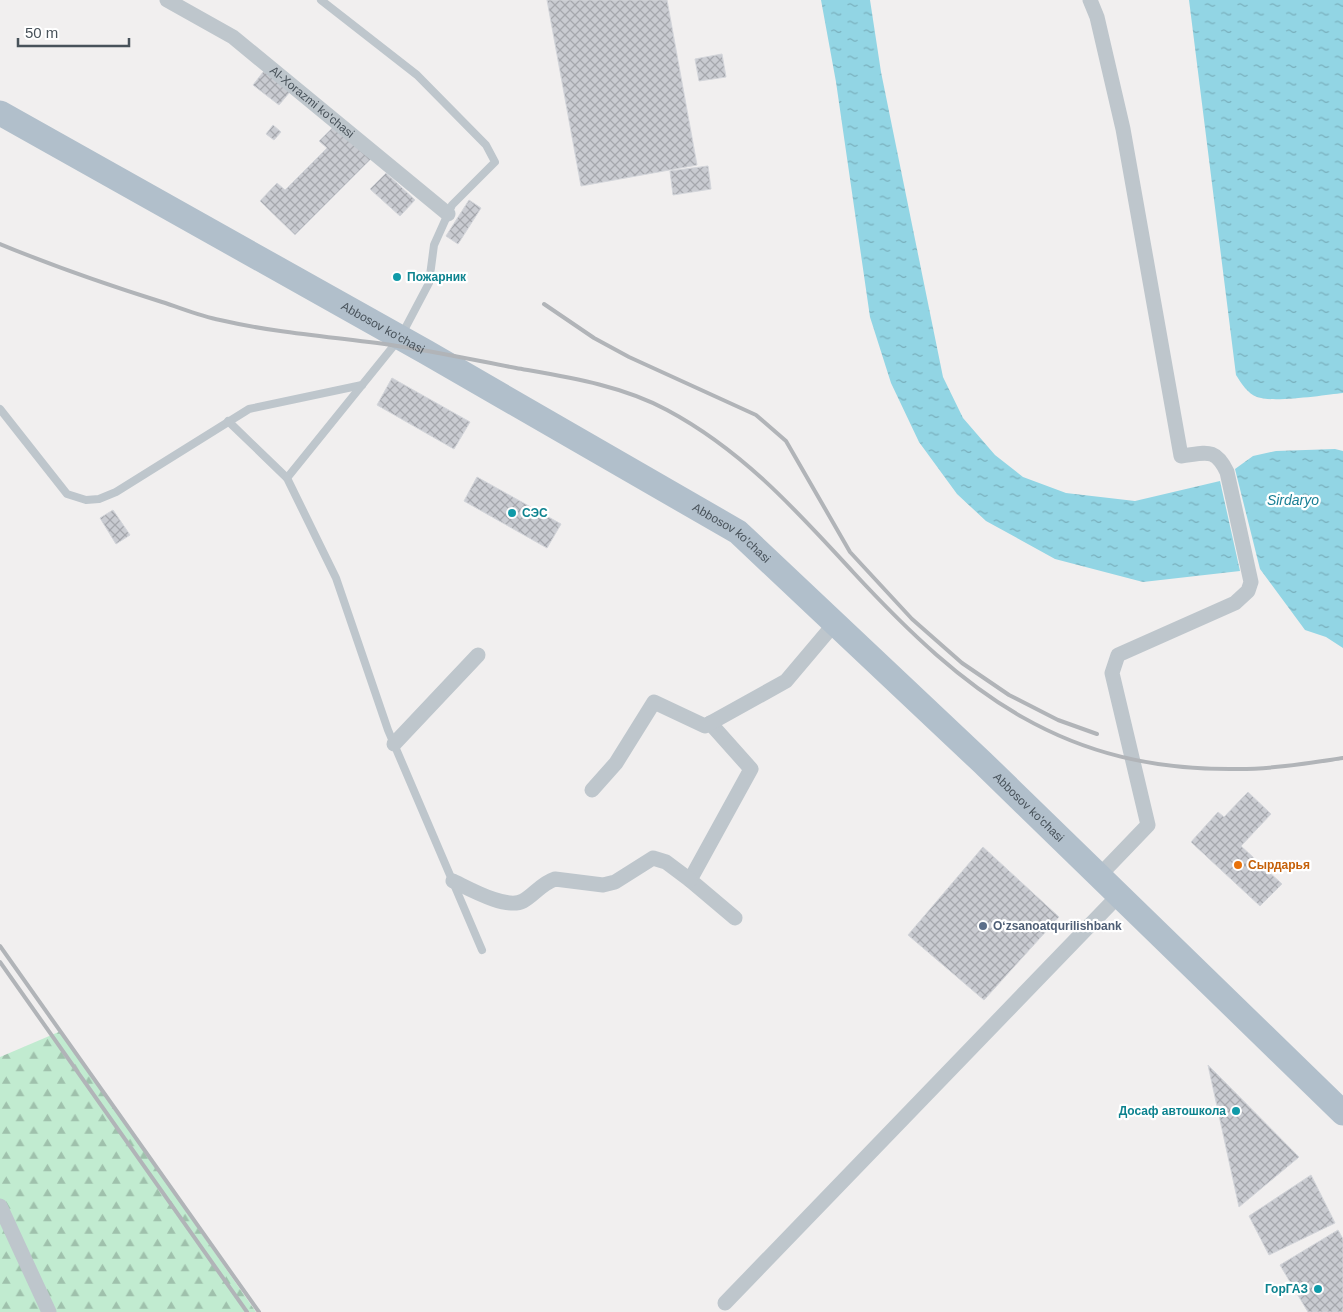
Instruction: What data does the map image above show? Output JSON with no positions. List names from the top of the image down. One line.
{"streets":{"main road":["Abbosov ko'chasi"],"street":["Al-Xorazmi ko'chasi"]},"water":["Sirdaryo"],"places":["Пожарник","СЭС","Сырдарья","Oʻzsanoatqurilishbank","Досаф автошкола","ГорГАЗ"],"scale_bar":"50 m"}
